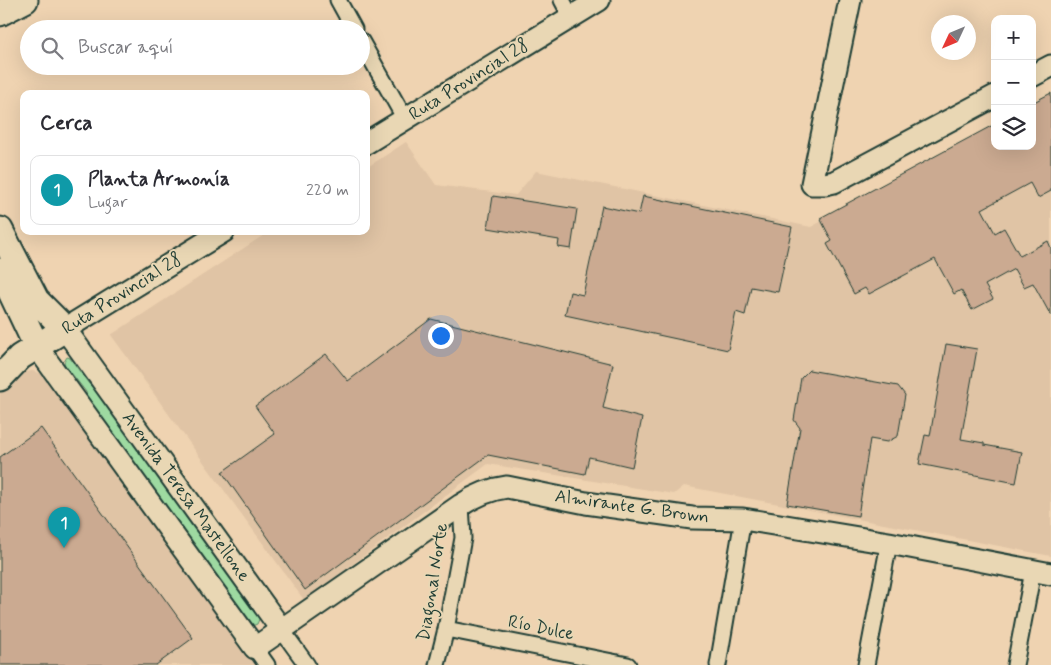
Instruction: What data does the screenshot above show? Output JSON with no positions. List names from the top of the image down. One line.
{"streets":{"main road":["Ruta Provincial 28"],"street":["Avenida Teresa Mastellone","Almirante G. Brown","Diagonal Norte","Río Dulce"]},"crossings":[["Ruta Provincial 28","Avenida Teresa Mastellone"],["Avenida Teresa Mastellone","Almirante G. Brown"],["Almirante G. Brown","Diagonal Norte"],["Diagonal Norte","Río Dulce"]],"north":"bottom left","page":{"map_buttons":["+","−"],"search":"Buscar aquí","heading":"Cerca","list":[{"mark":"1","name":"Planta Armonía","note":"Lugar","value":"220 m"}],"pins":"1"}}
